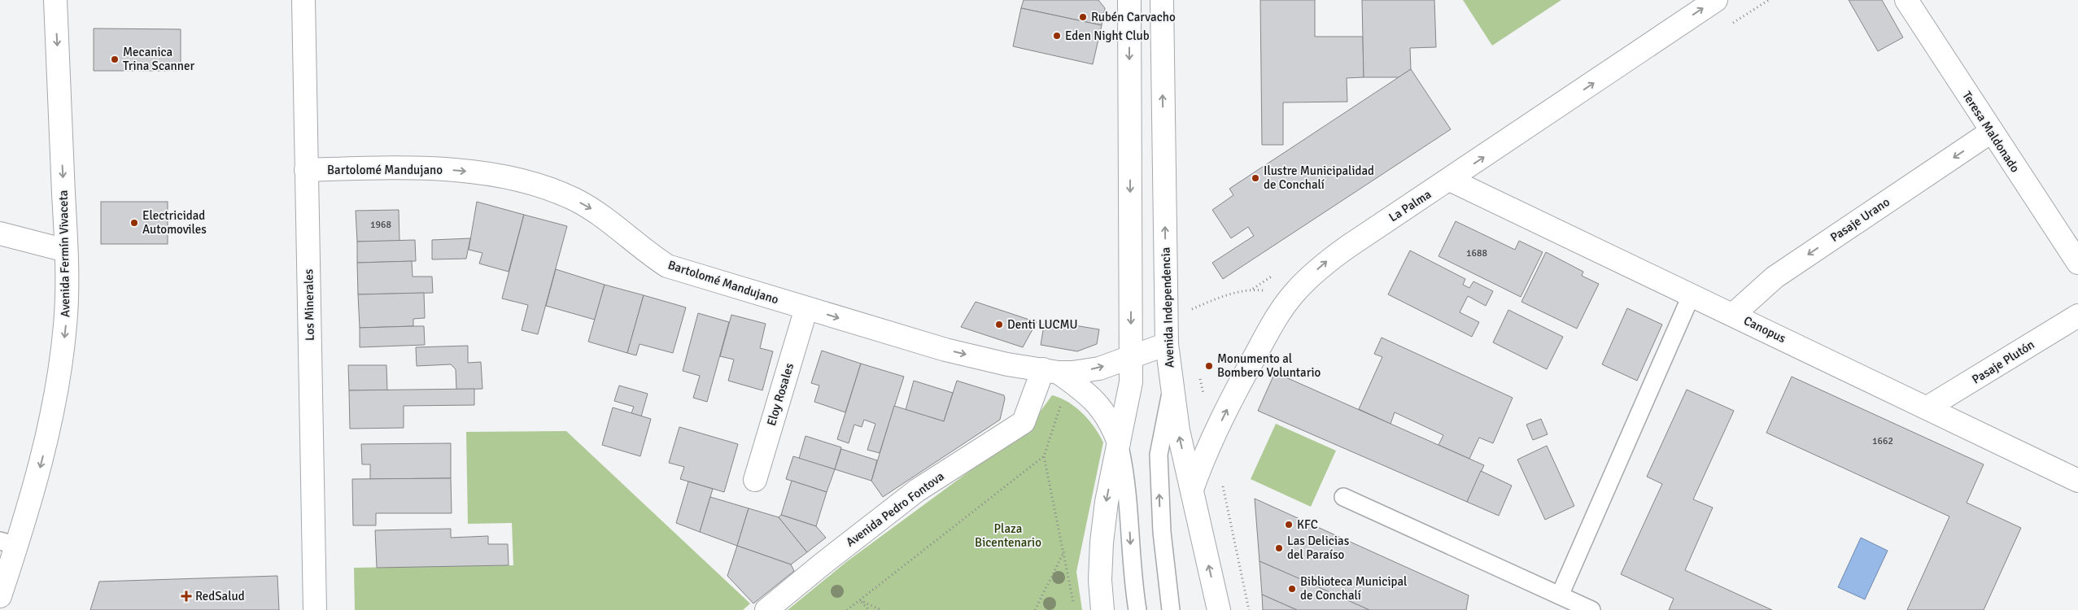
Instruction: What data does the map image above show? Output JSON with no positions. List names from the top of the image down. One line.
{"streets":{"street":["Teresa Maldonado","Bartolomé Mandujano","La Palma","Pasaje Urano","Avenida Fermín Vivaceta","Los Minerales","Avenida Independencia","Canopus","Pasaje Plutón","Eloy Rosales","Avenida Pedro Fontova"]},"crossings":[["Teresa Maldonado","Pasaje Urano"],["Bartolomé Mandujano","Los Minerales"],["Bartolomé Mandujano","Eloy Rosales"],["Bartolomé Mandujano","Avenida Pedro Fontova"],["La Palma","Avenida Independencia"],["La Palma","Canopus"],["Pasaje Urano","Canopus"],["Canopus","Pasaje Plutón"]],"one_way":["Bartolomé Mandujano","La Palma","Pasaje Urano","Avenida Fermín Vivaceta"],"parks":["Plaza Bicentenario"],"places":{"other":["Rubén Carvacho","Eden Night Club","Mecanica Trina Scanner","Ilustre Municipalidad de Conchalí","Electricidad Automoviles","Denti LUCMU","Monumento al Bombero Voluntario","KFC","Las Delicias del Paraíso","Biblioteca Municipal de Conchalí"],"health":["RedSalud"]},"house_numbers":["1968","1688","1662"]}
